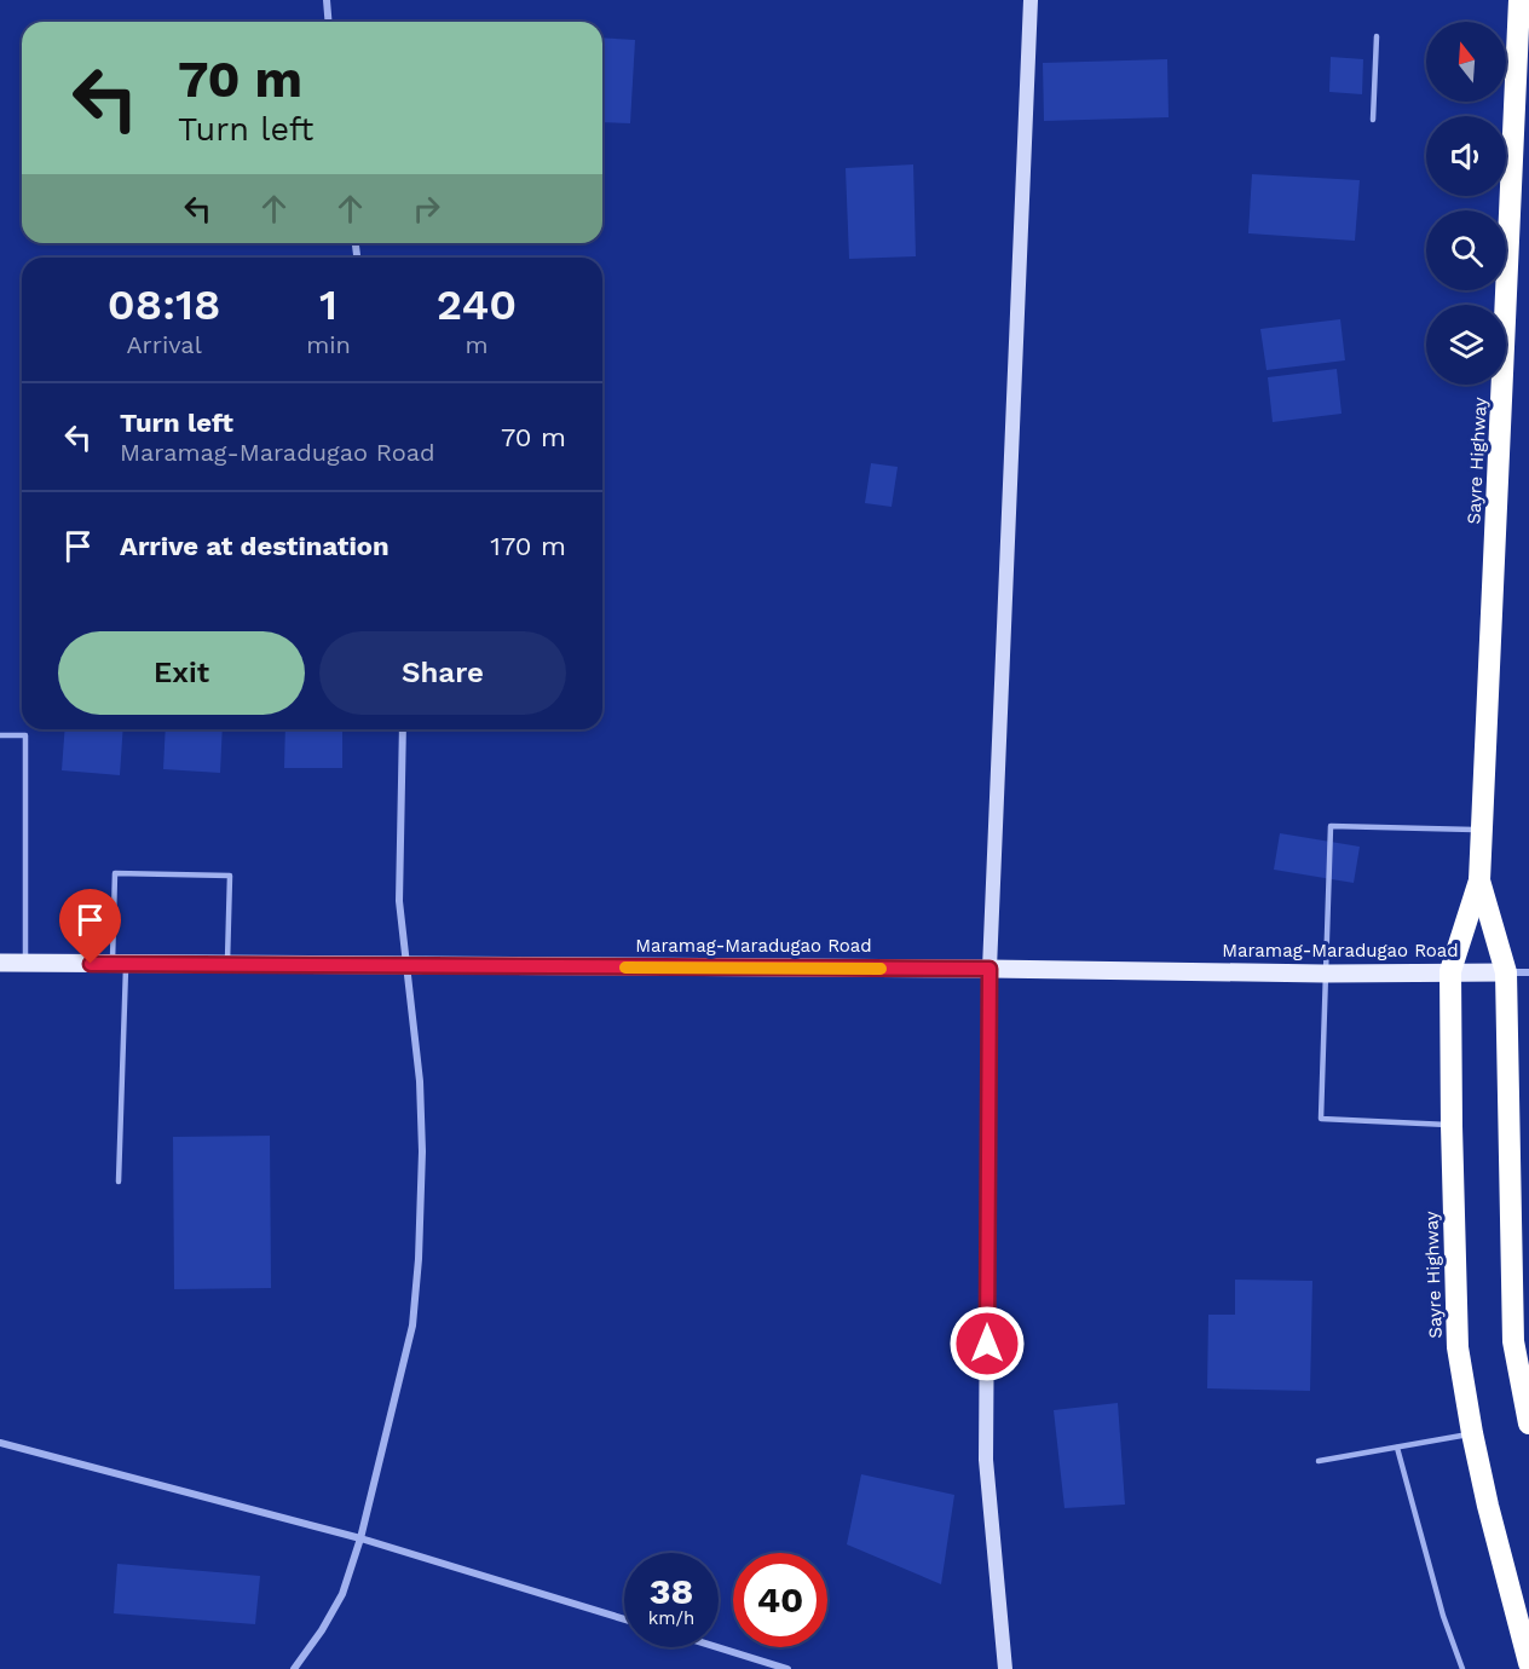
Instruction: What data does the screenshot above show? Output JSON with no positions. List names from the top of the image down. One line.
{"streets":{"highway":["Sayre Highway"],"main road":["Maramag-Maradugao Road"]},"crossings":[["Sayre Highway","Maramag-Maradugao Road"]],"north":"top","page":{"turn":["70 m","Turn left"],"eta":["08:18","Arrival","1","min","240","m"],"list":[{"name":"Turn left","note":"Maramag-Maradugao Road","value":"70 m"},{"name":"Arrive at destination","value":"170 m"}],"buttons":["Exit","Share"],"speed":"38 km/h","limit":"40"}}
